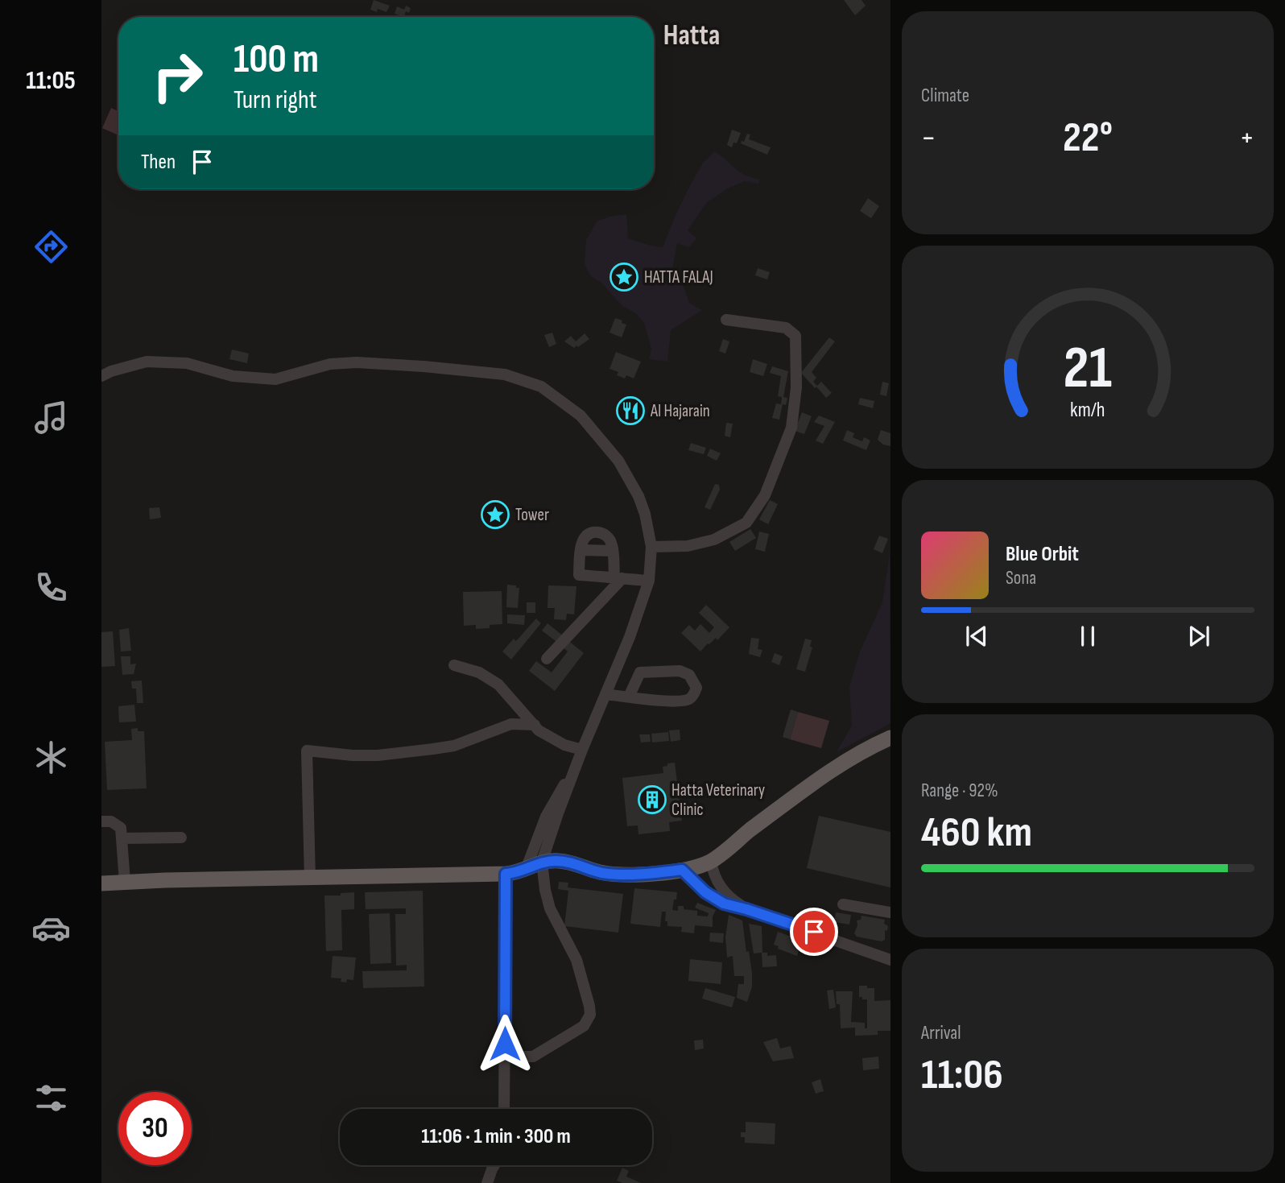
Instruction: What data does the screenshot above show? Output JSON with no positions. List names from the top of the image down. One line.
{"districts":["Hatta"],"places":{"place":["HATTA FALAJ","Tower"],"restaurant":["Al Hajarain"],"building":["Hatta Veterinary Clinic"]},"page":{"tabs":"11:05","tile":["Climate",["Range · 92%","460 km"],["Arrival","11:06"]],"turn":["100 m","Turn right"],"heat":["−","22°","+"],"then":"Then","song":["Blue Orbit","Sona"],"limit":"30","trip":"11:06 · 1 min · 300 m","gauge":["21","km/h"]}}
